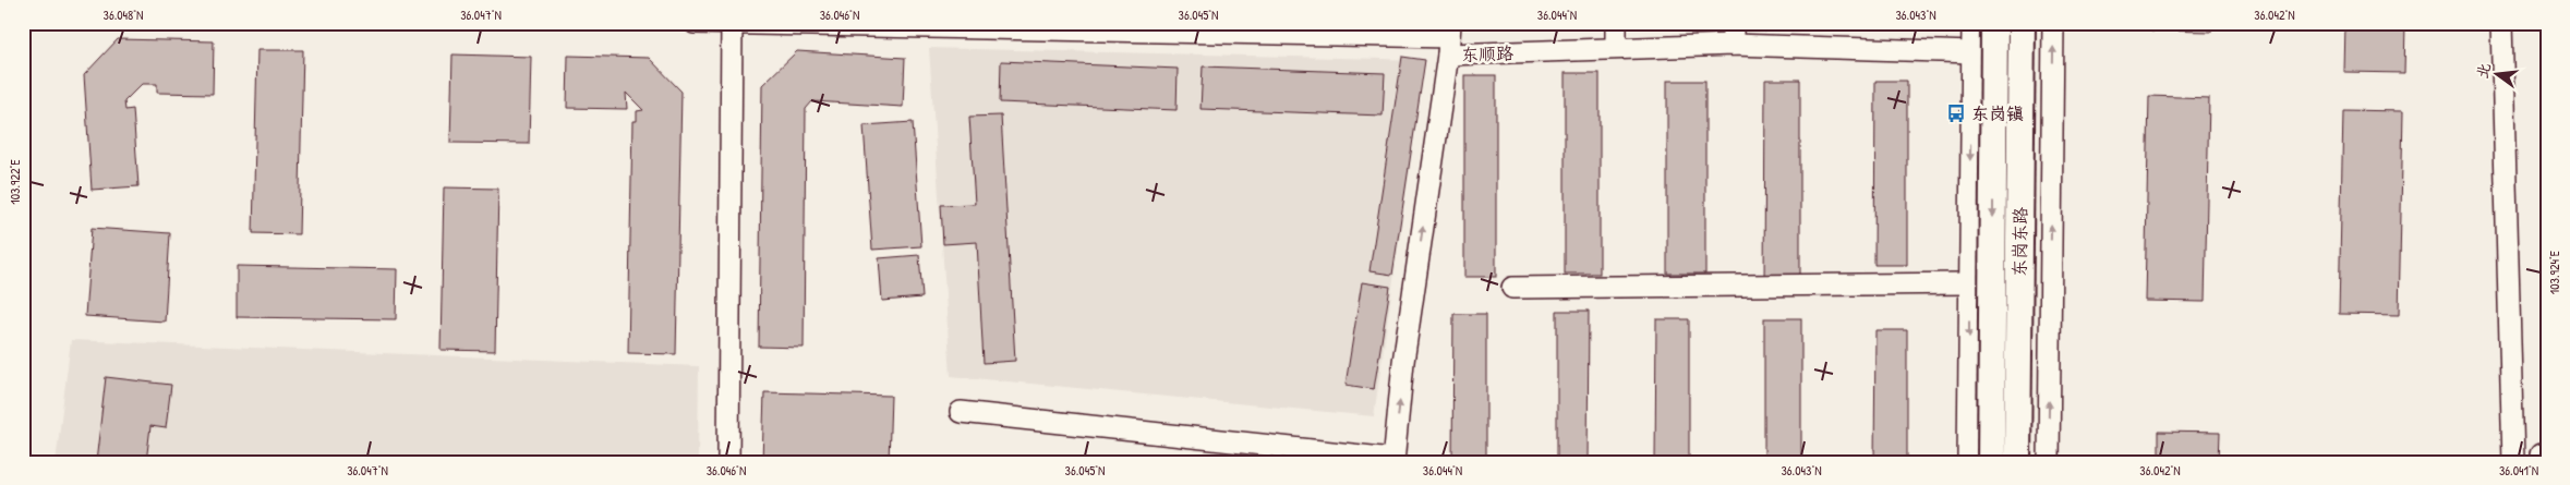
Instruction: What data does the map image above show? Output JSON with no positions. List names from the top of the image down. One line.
{"streets":{"main road":["东岗东路"],"street":["东顺路"]},"places":{"bus stop":["东岗镇"]},"north":"left","coordinates":["36.048°N","36.047°N","36.046°N","36.045°N","36.044°N","36.043°N","36.042°N","103.922°E","103.924°E","36.041°N"]}
